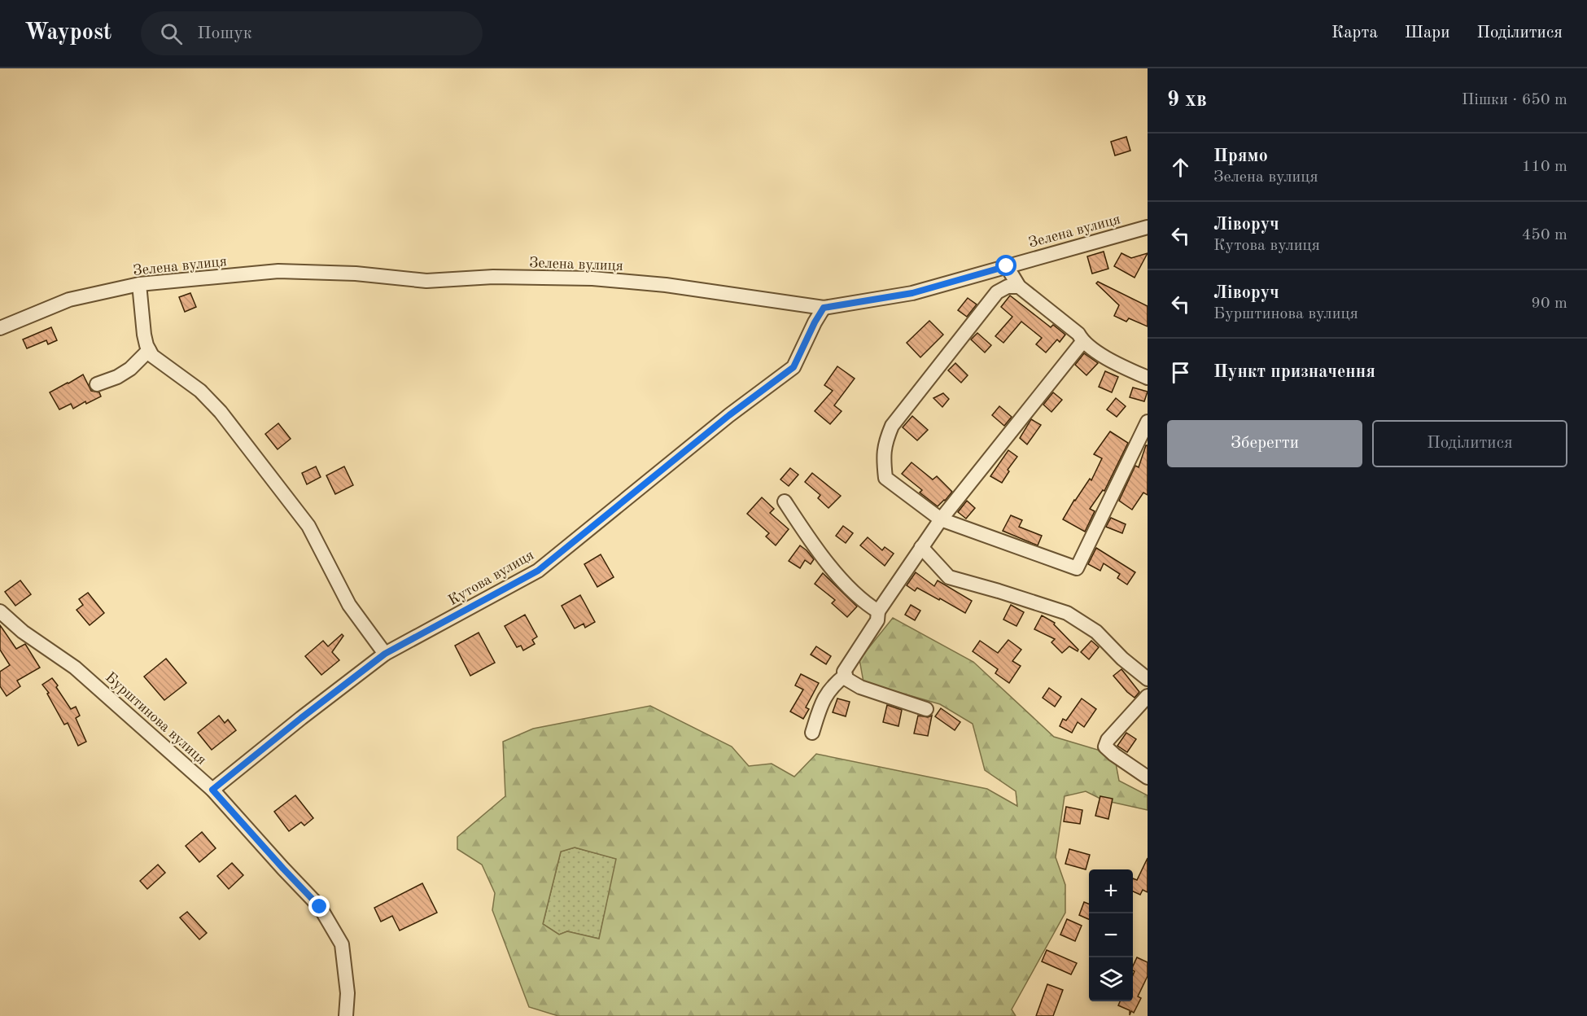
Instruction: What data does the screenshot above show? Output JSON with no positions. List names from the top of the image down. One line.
{"streets":{"street":["Зелена вулиця","Кутова вулиця","Бурштинова вулиця"]},"crossings":[["Зелена вулиця","Кутова вулиця"],["Кутова вулиця","Бурштинова вулиця"]],"page":{"header":"Waypost","search":"Пошук","nav":["Карта","Шари","Поділитися"],"heading":["9 хв","Пішки · 650 m"],"list":[["Прямо","Зелена вулиця","110 m"],["Ліворуч","Кутова вулиця","450 m"],["Ліворуч","Бурштинова вулиця","90 m"],"Пункт призначення"],"buttons":["Зберегти","Поділитися"],"map_buttons":["+","−"]}}
